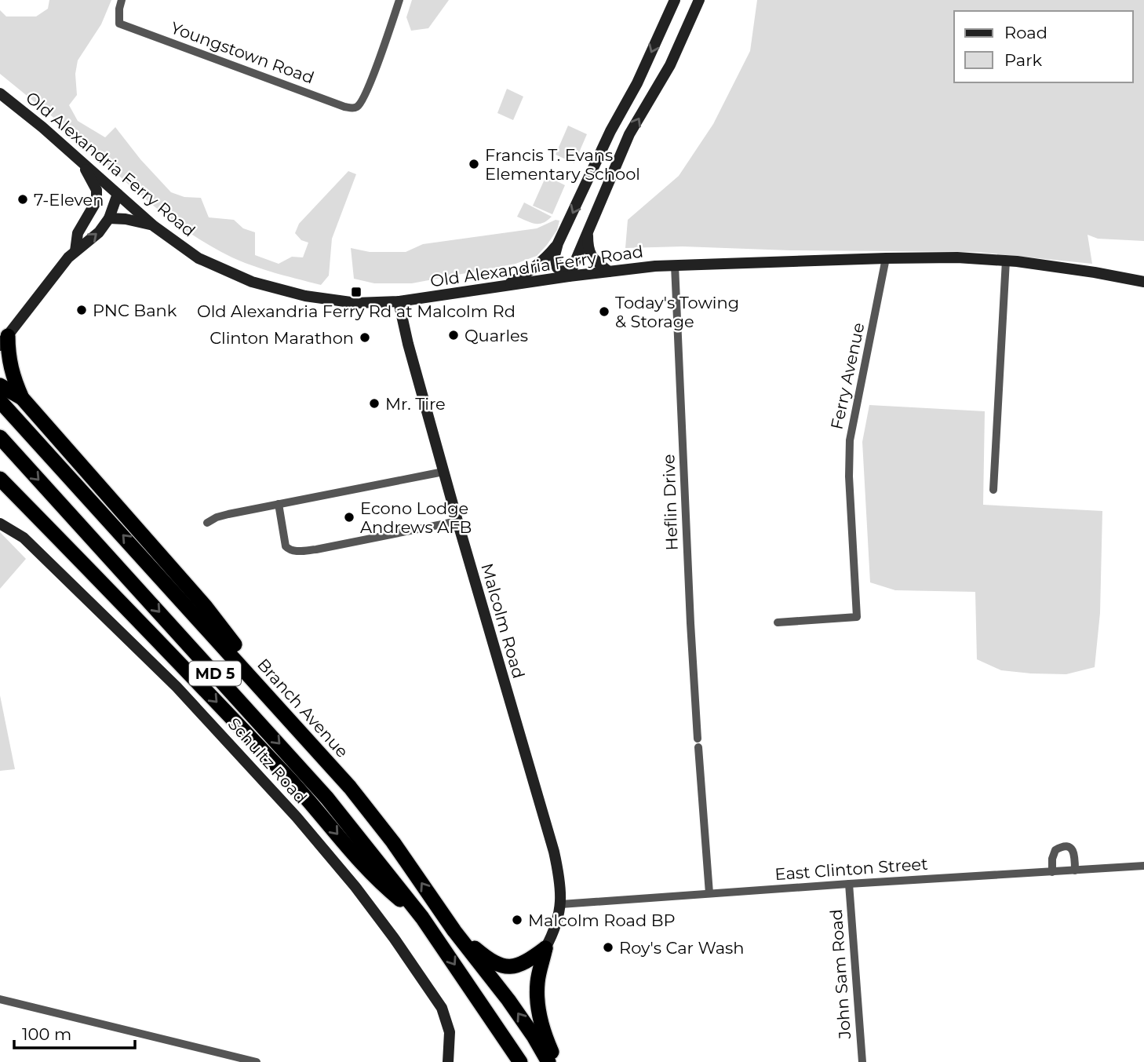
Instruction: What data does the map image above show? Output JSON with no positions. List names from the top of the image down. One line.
{"streets":{"highway":["MD 5","Branch Avenue"],"street":["Youngstown Road","Old Alexandria Ferry Road","Ferry Avenue","Heflin Drive","Malcolm Road","Schultz Road","East Clinton Street","John Sam Road"]},"crossings":[["Old Alexandria Ferry Road","Ferry Avenue"],["Old Alexandria Ferry Road","Heflin Drive"],["Old Alexandria Ferry Road","Malcolm Road"],["Heflin Drive","East Clinton Street"],["Malcolm Road","East Clinton Street"],["East Clinton Street","John Sam Road"]],"places":{"other":["Francis T. Evans Elementary School","7-Eleven","PNC Bank","Today's Towing & Storage","Quarles","Clinton Marathon","Mr. Tire","Econo Lodge Andrews AFB","Malcolm Road BP","Roy's Car Wash"],"transit":["Old Alexandria Ferry Rd at Malcolm Rd"]},"legend":["Road","Park"],"scale_bar":"100 m"}
